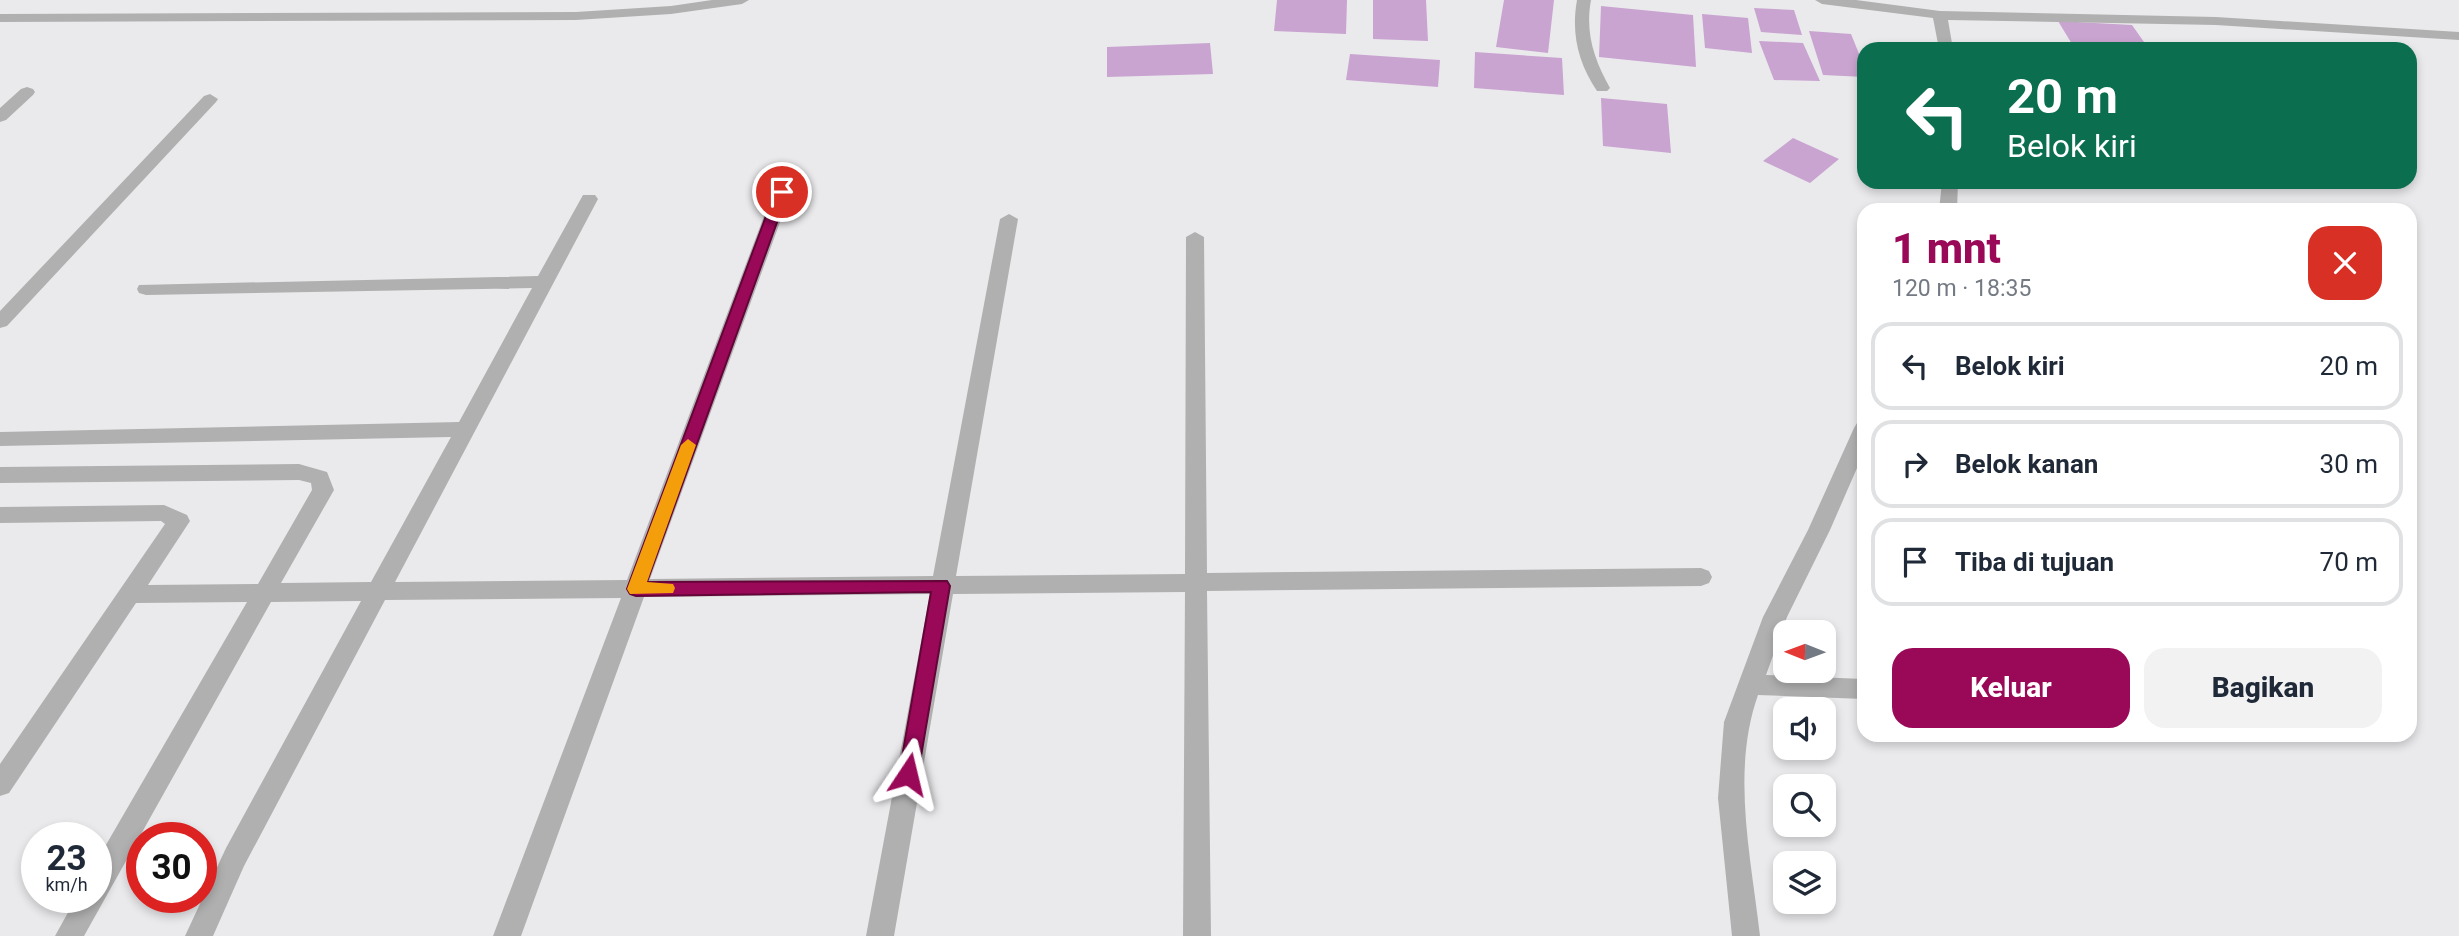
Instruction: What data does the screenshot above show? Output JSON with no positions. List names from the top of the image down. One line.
{"north":"left","page":{"turn":["20 m","Belok kiri"],"heading":["1 mnt","120 m · 18:35"],"list":[{"name":"Belok kiri","value":"20 m"},{"name":"Belok kanan","value":"30 m"},{"name":"Tiba di tujuan","value":"70 m"}],"buttons":["Keluar","Bagikan"],"speed":"23 km/h","limit":"30"}}
